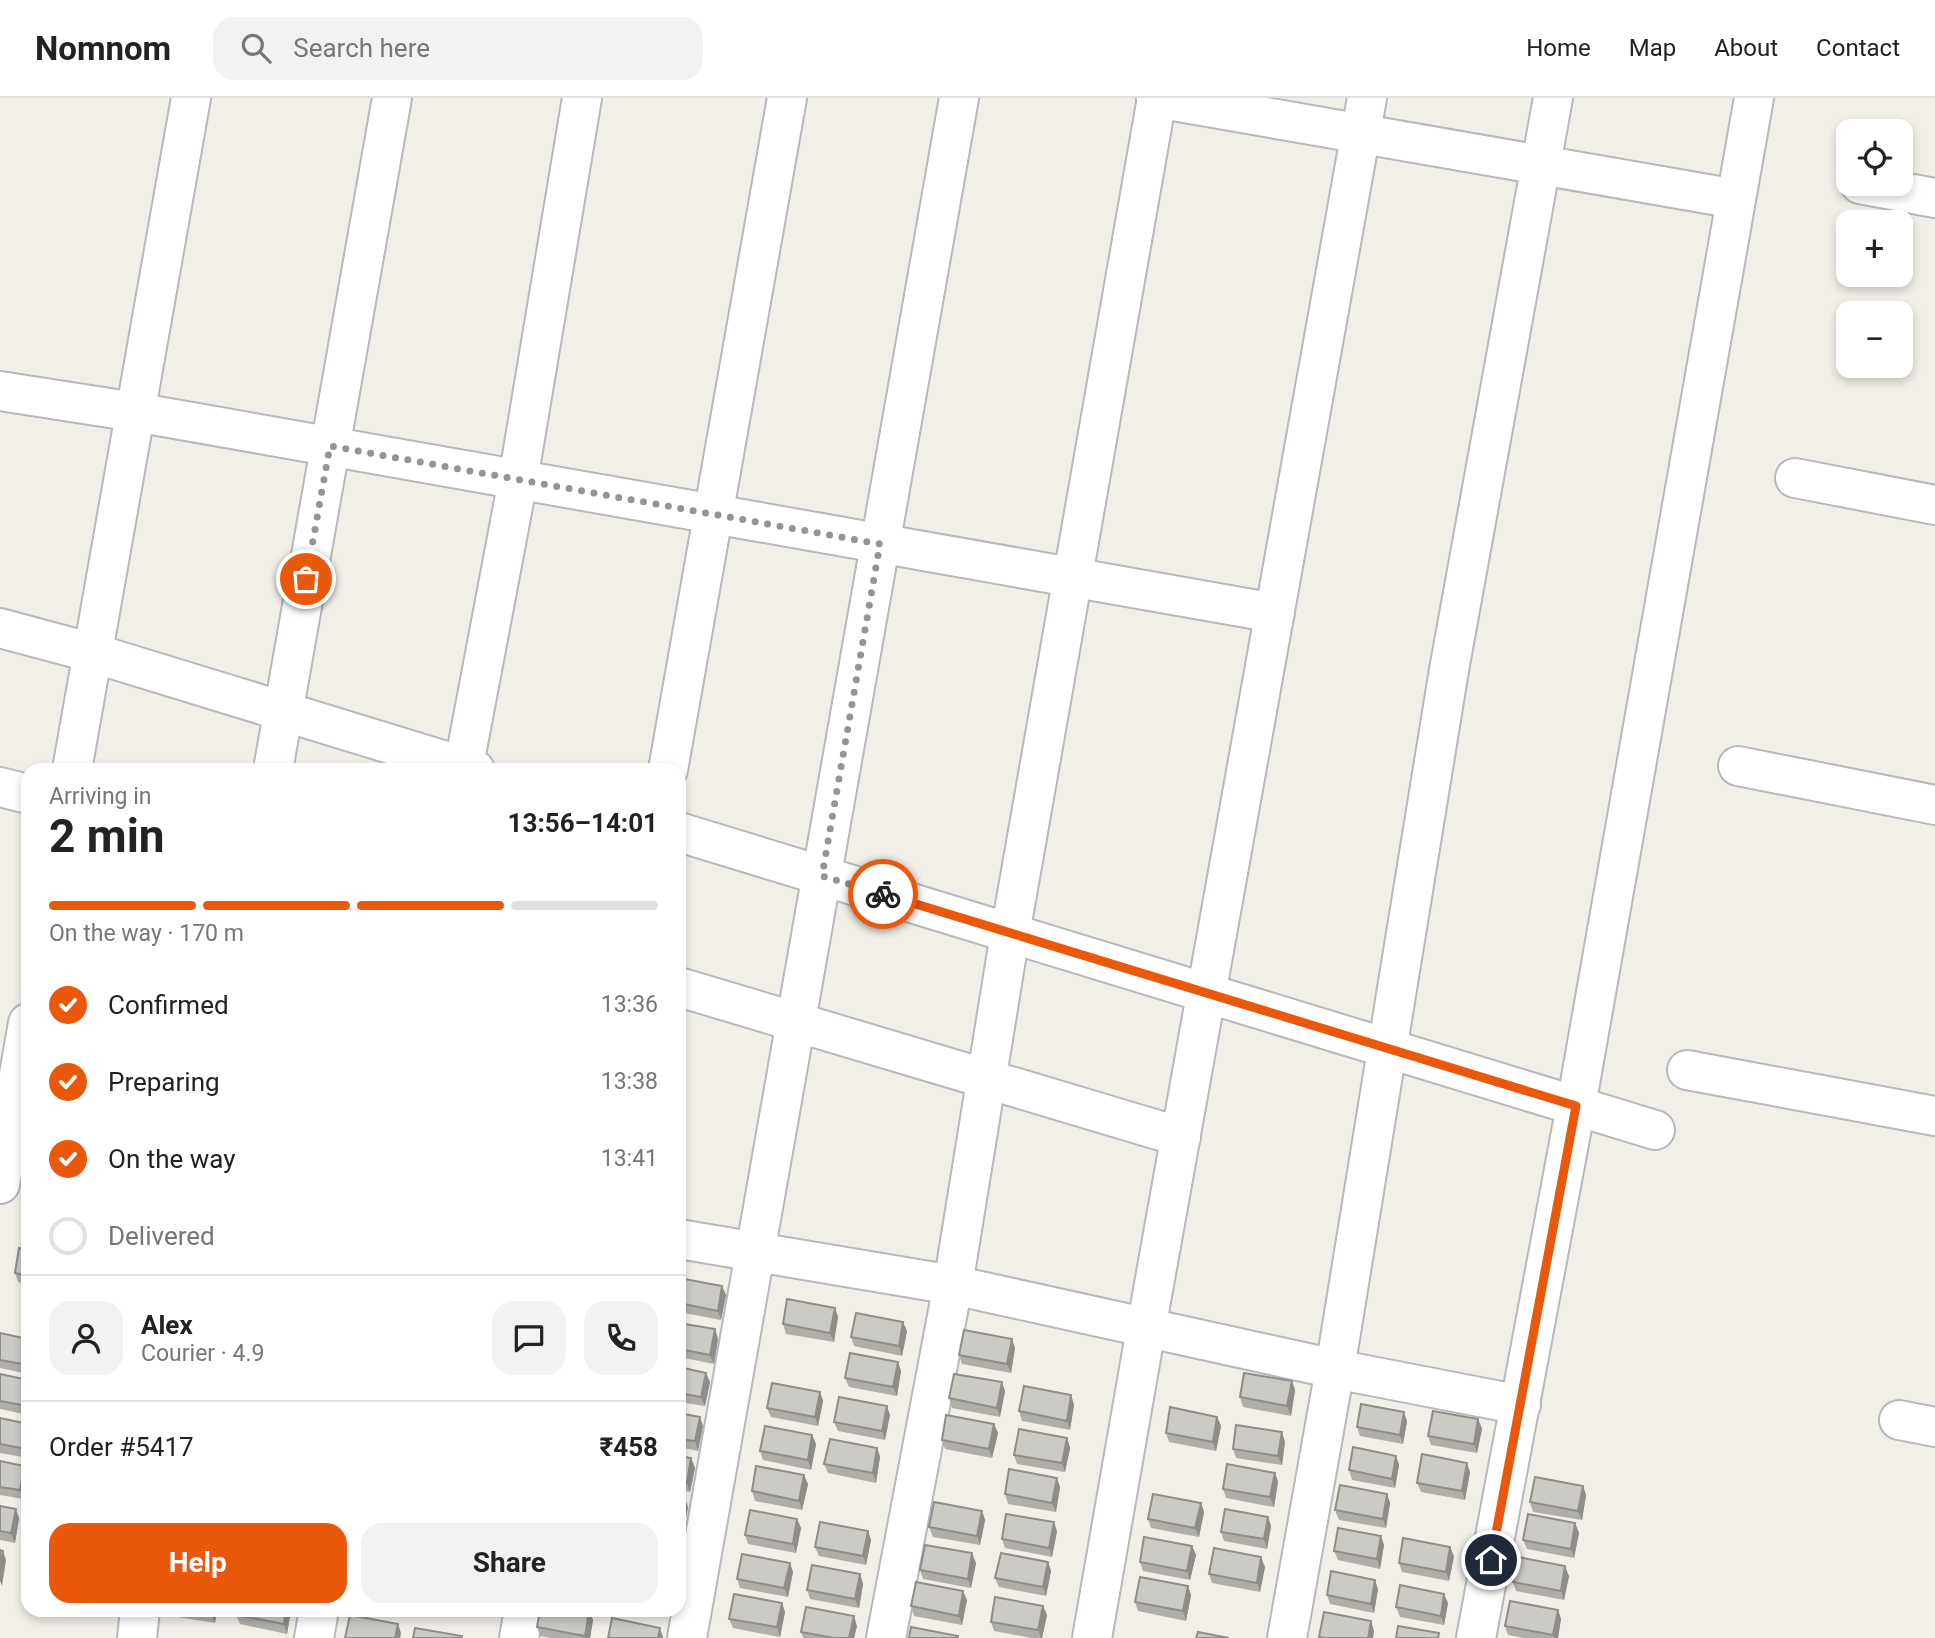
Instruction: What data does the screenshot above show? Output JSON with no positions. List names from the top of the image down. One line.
{"page":{"header":"Nomnom","search":"Search here","nav":["Home","Map","About","Contact"],"map_buttons":["+","−"],"heading":["2 min","Arriving in","13:56–14:01"],"panel":["Alex","Courier · 4.9","Order #5417","₹458"],"bar":"On the way · 170 m","list":[["Confirmed","13:36"],["Preparing","13:38"],["On the way","13:41"],"Delivered"],"buttons":["Help","Share"]}}
